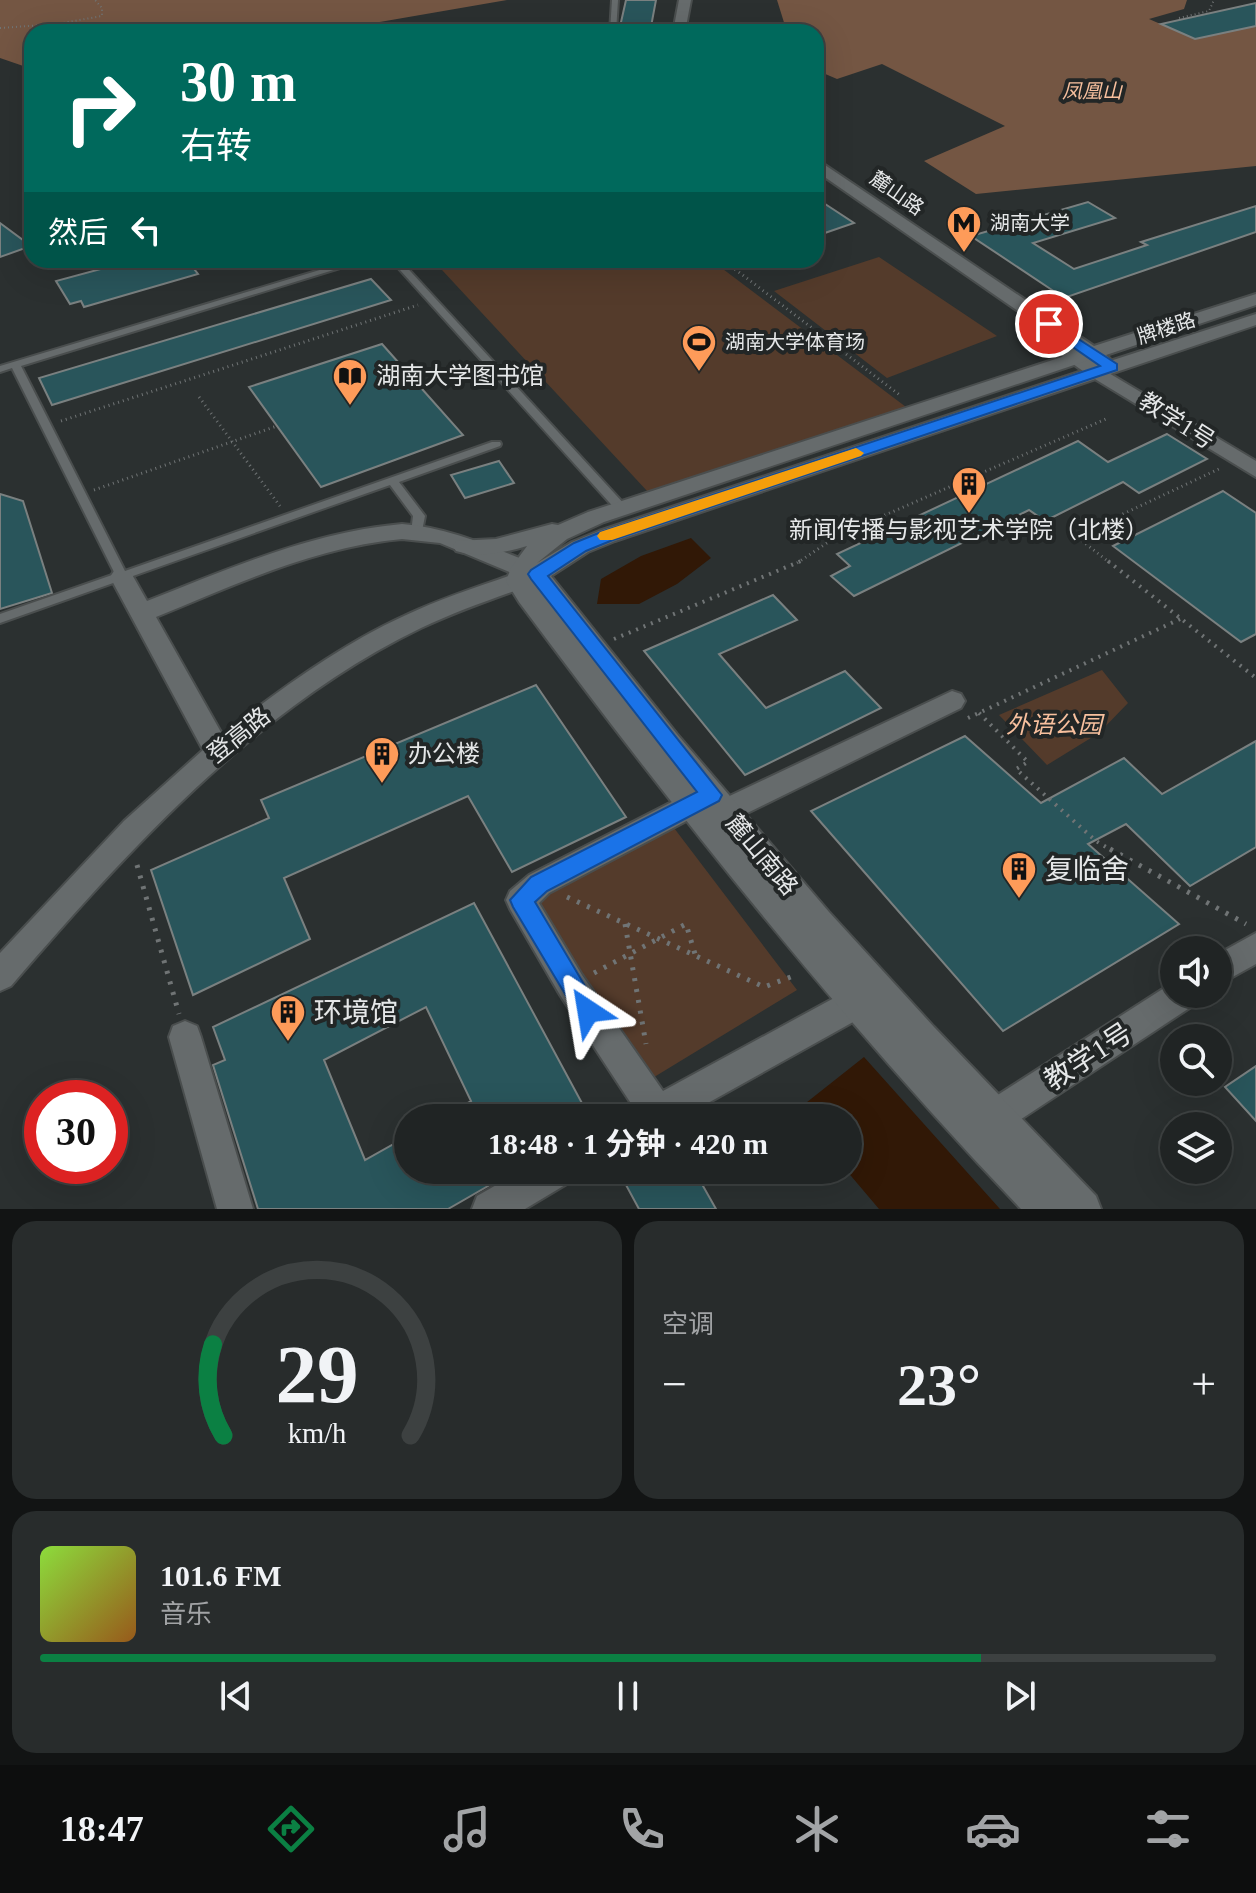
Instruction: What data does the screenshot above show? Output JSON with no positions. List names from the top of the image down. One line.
{"streets":{"main road":["麓山路","牌楼路","教学1号","登高路","麓山南路"]},"crossings":[["麓山路","牌楼路"],["麓山路","教学1号"],["牌楼路","教学1号"],["教学1号","麓山南路"],["登高路","麓山南路"]],"parks":["凤凰山","外语公园"],"places":{"metro station":["湖南大学"],"sports":["湖南大学体育场"],"library":["湖南大学图书馆"],"building":["新闻传播与影视艺术学院（北楼）","办公楼","复临舍","环境馆"]},"page":{"turn":["30 m","右转"],"then":"然后","limit":"30","trip":"18:48 · 1 分钟 · 420 m","tile":"空调","heat":["−","23°","+"],"song":["101.6 FM","音乐"],"tabs":"18:47","gauge":["29","km/h"]}}
